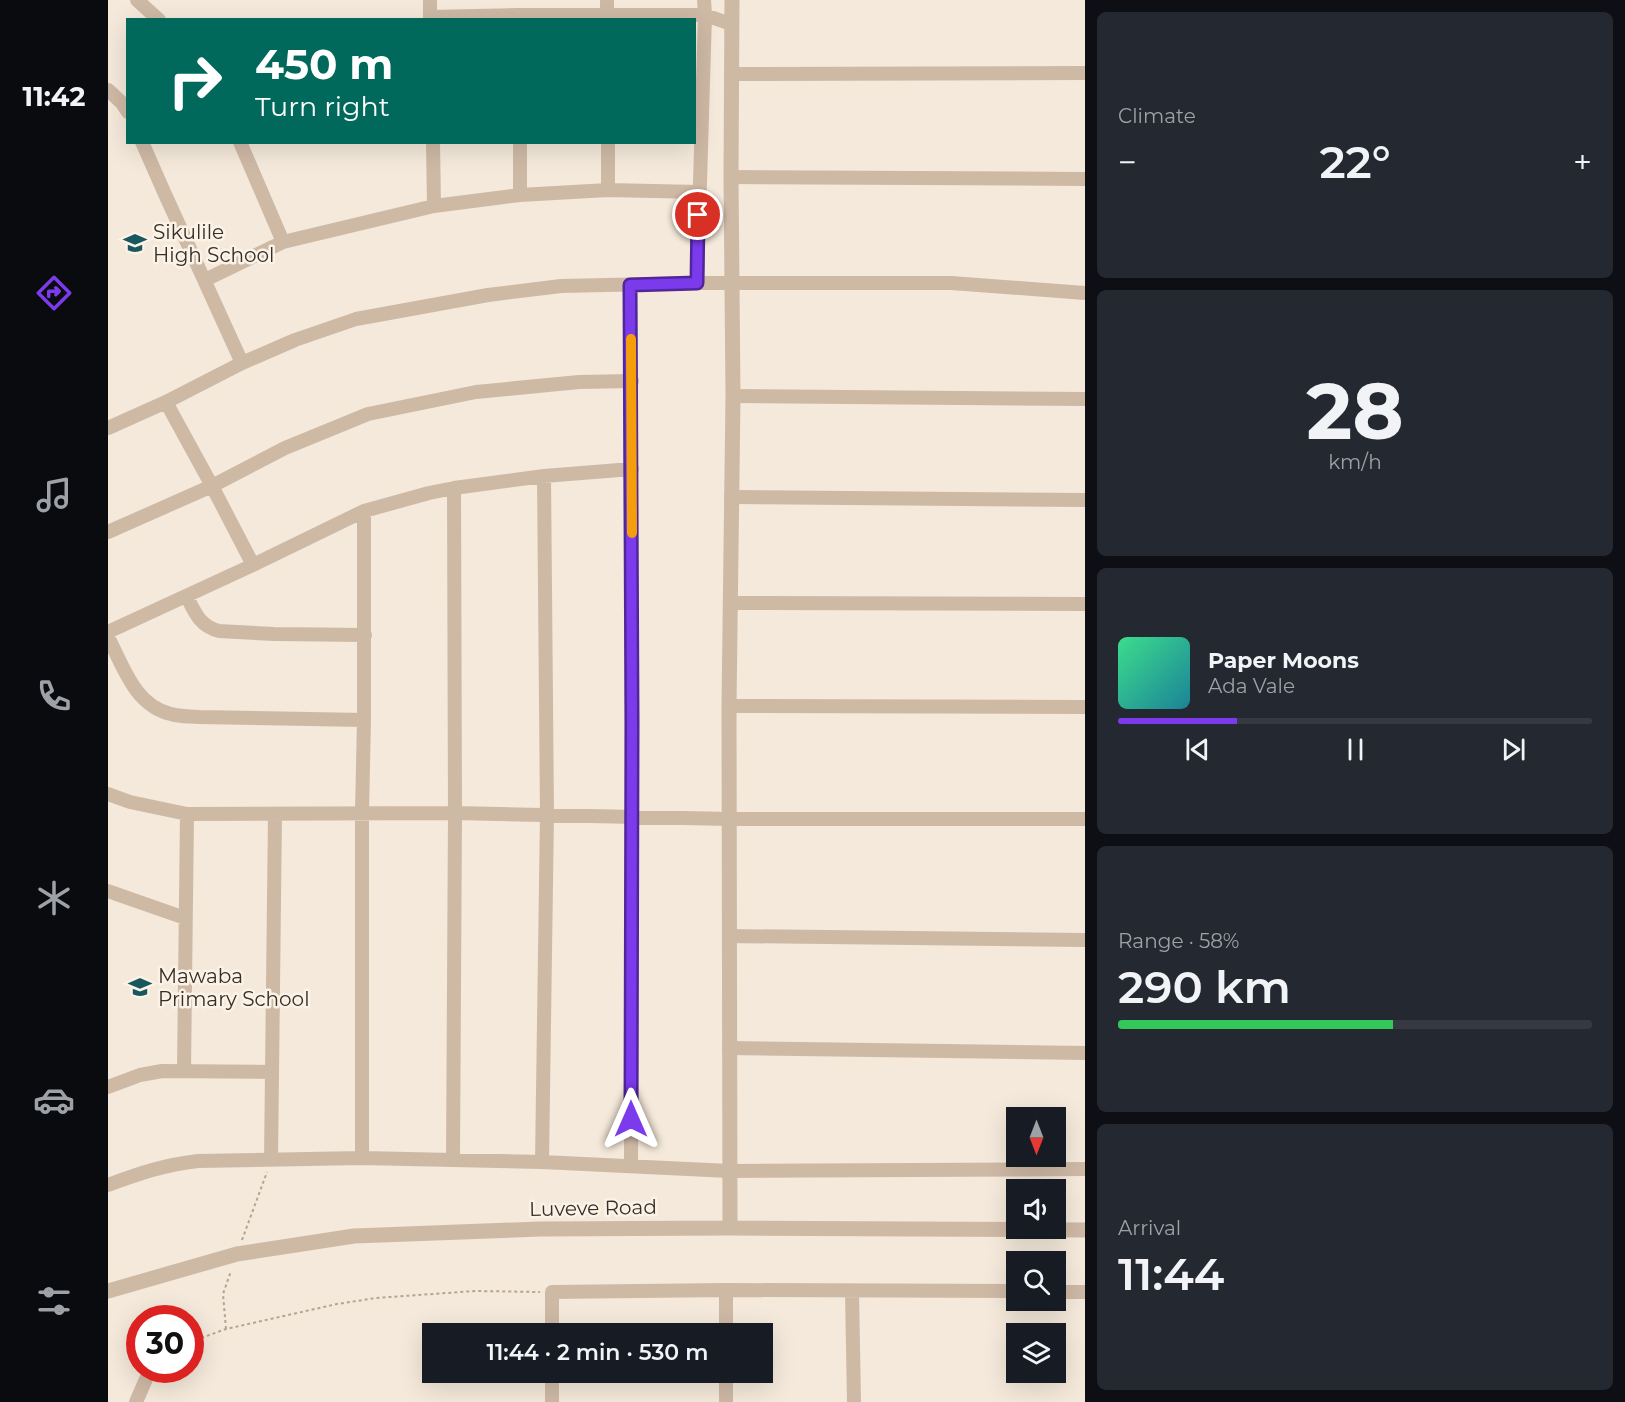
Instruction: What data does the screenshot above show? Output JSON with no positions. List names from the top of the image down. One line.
{"streets":{"street":["Luveve Road"]},"places":{"school or university":["Sikulile High School","Mawaba Primary School"]},"north":"bottom","page":{"tabs":"11:42","tile":["Climate",["28","km/h"],["Range · 58%","290 km"],["Arrival","11:44"]],"turn":["450 m","Turn right"],"heat":["−","22°","+"],"song":["Paper Moons","Ada Vale"],"limit":"30","trip":"11:44 · 2 min · 530 m"}}
